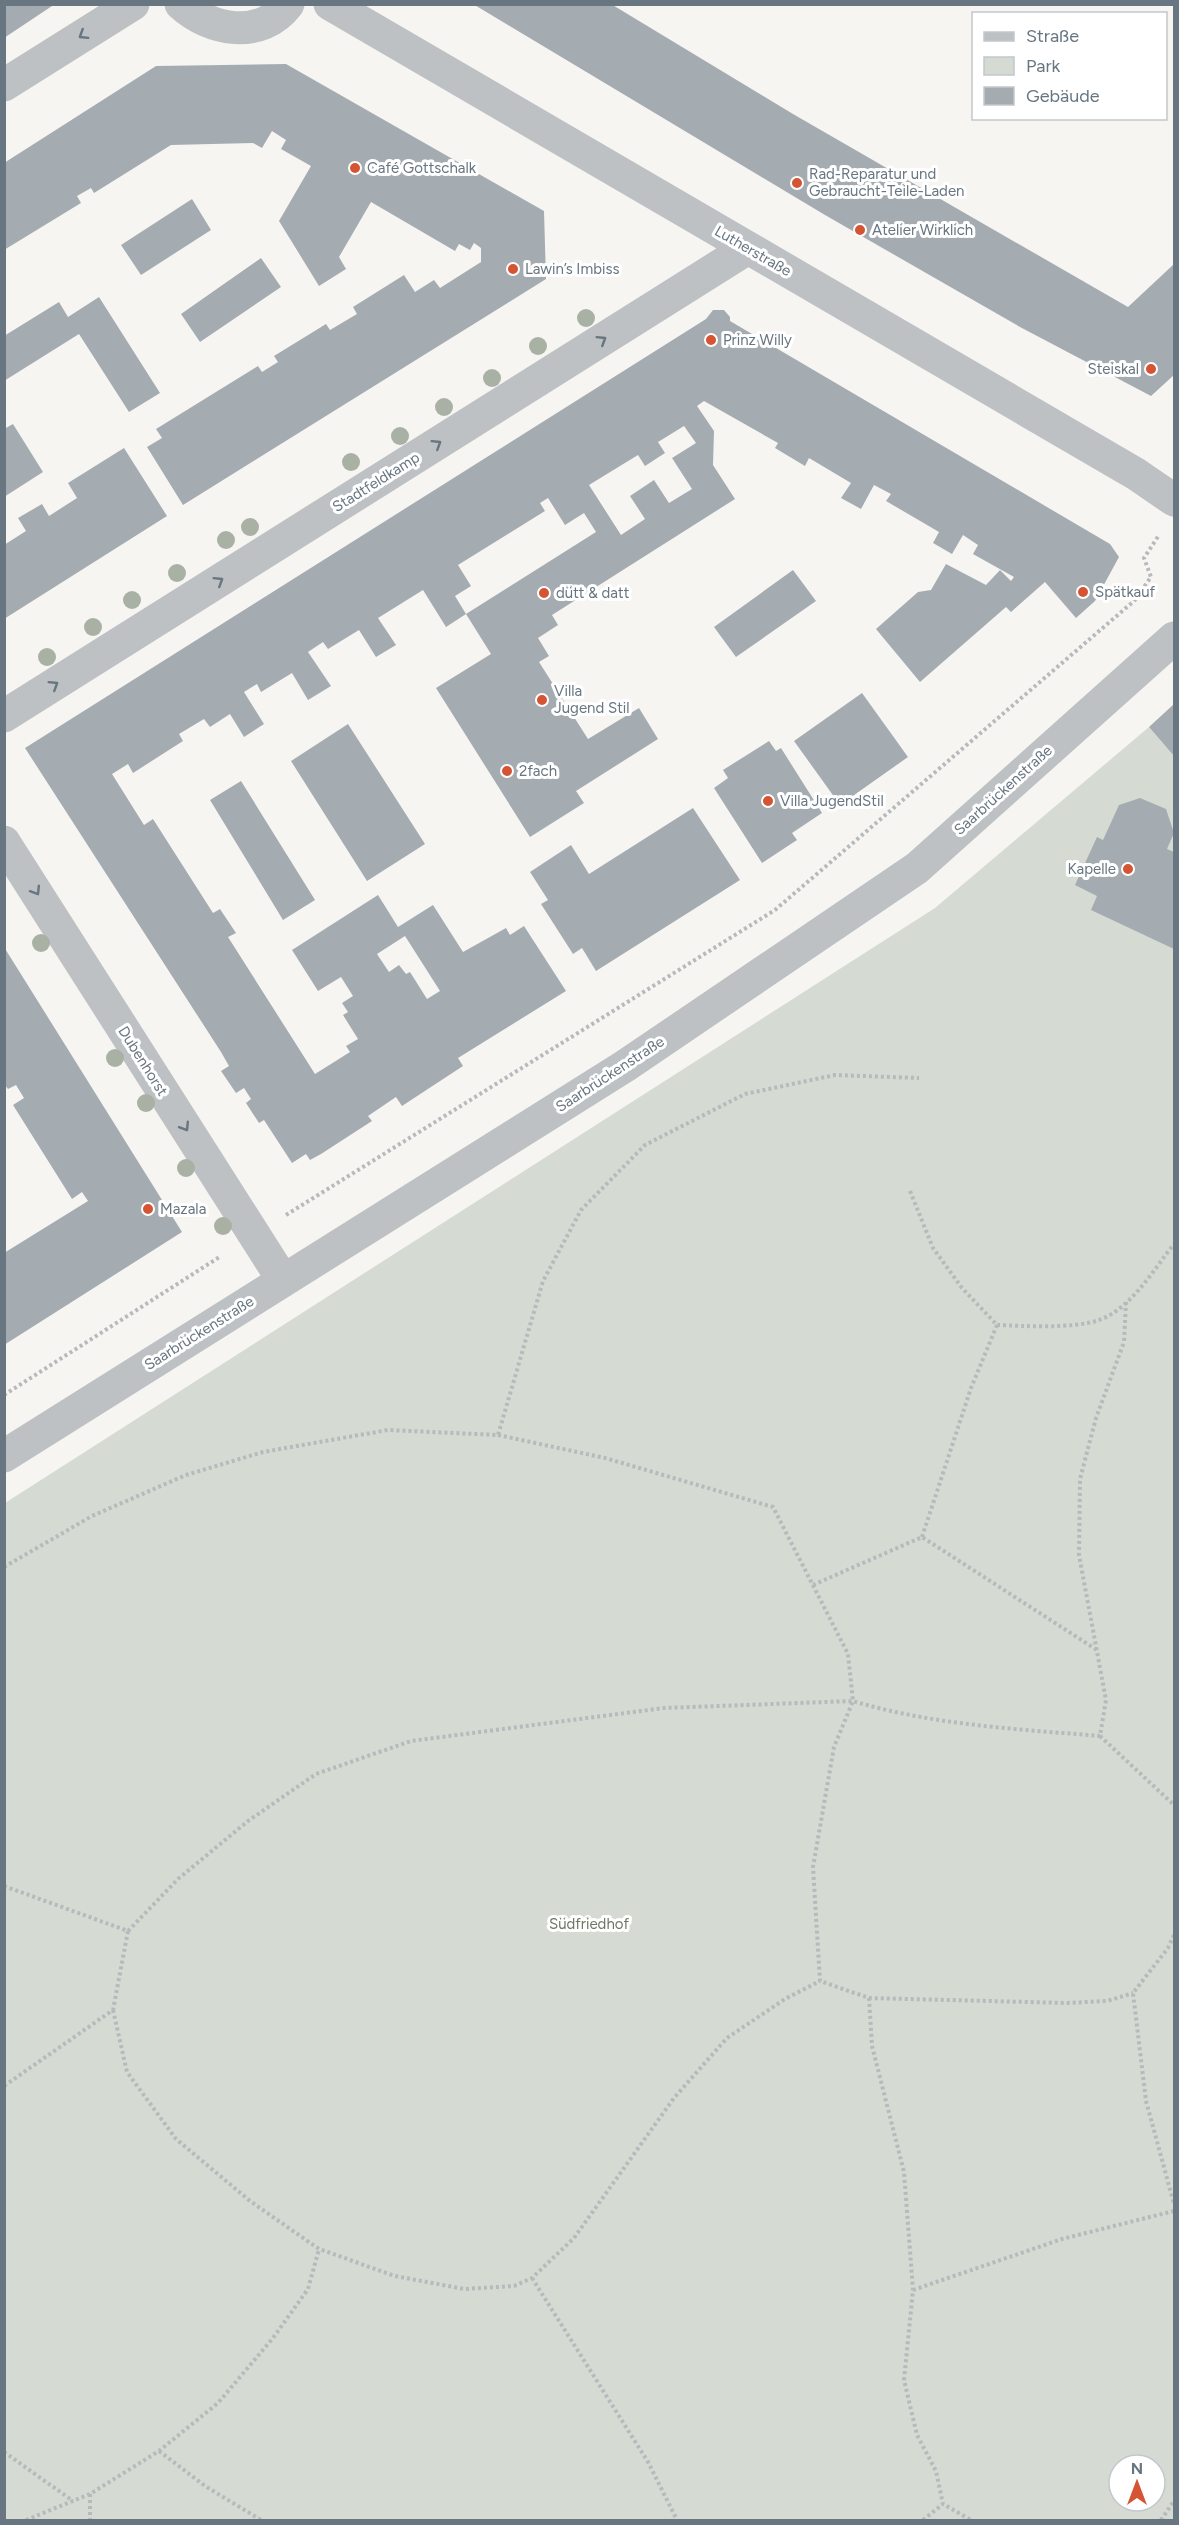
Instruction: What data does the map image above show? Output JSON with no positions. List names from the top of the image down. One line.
{"streets":{"street":["Lutherstraße","Stadtfeldkamp","Saarbrückenstraße","Dubenhorst"]},"crossings":[["Lutherstraße","Stadtfeldkamp"],["Saarbrückenstraße","Dubenhorst"]],"one_way":["Stadtfeldkamp","Dubenhorst"],"parks":["Südfriedhof"],"places":["Café Gottschalk","Rad-Reparatur und Gebraucht-Teile-Laden","Atelier Wirklich","Lawin’s Imbiss","Prinz Willy","Steiskal","Spätkauf","dütt & datt","Villa Jugend Stil","2fach","Villa JugendStil","Kapelle","Mazala"],"legend":["Straße","Park","Gebäude"],"north":"top"}
